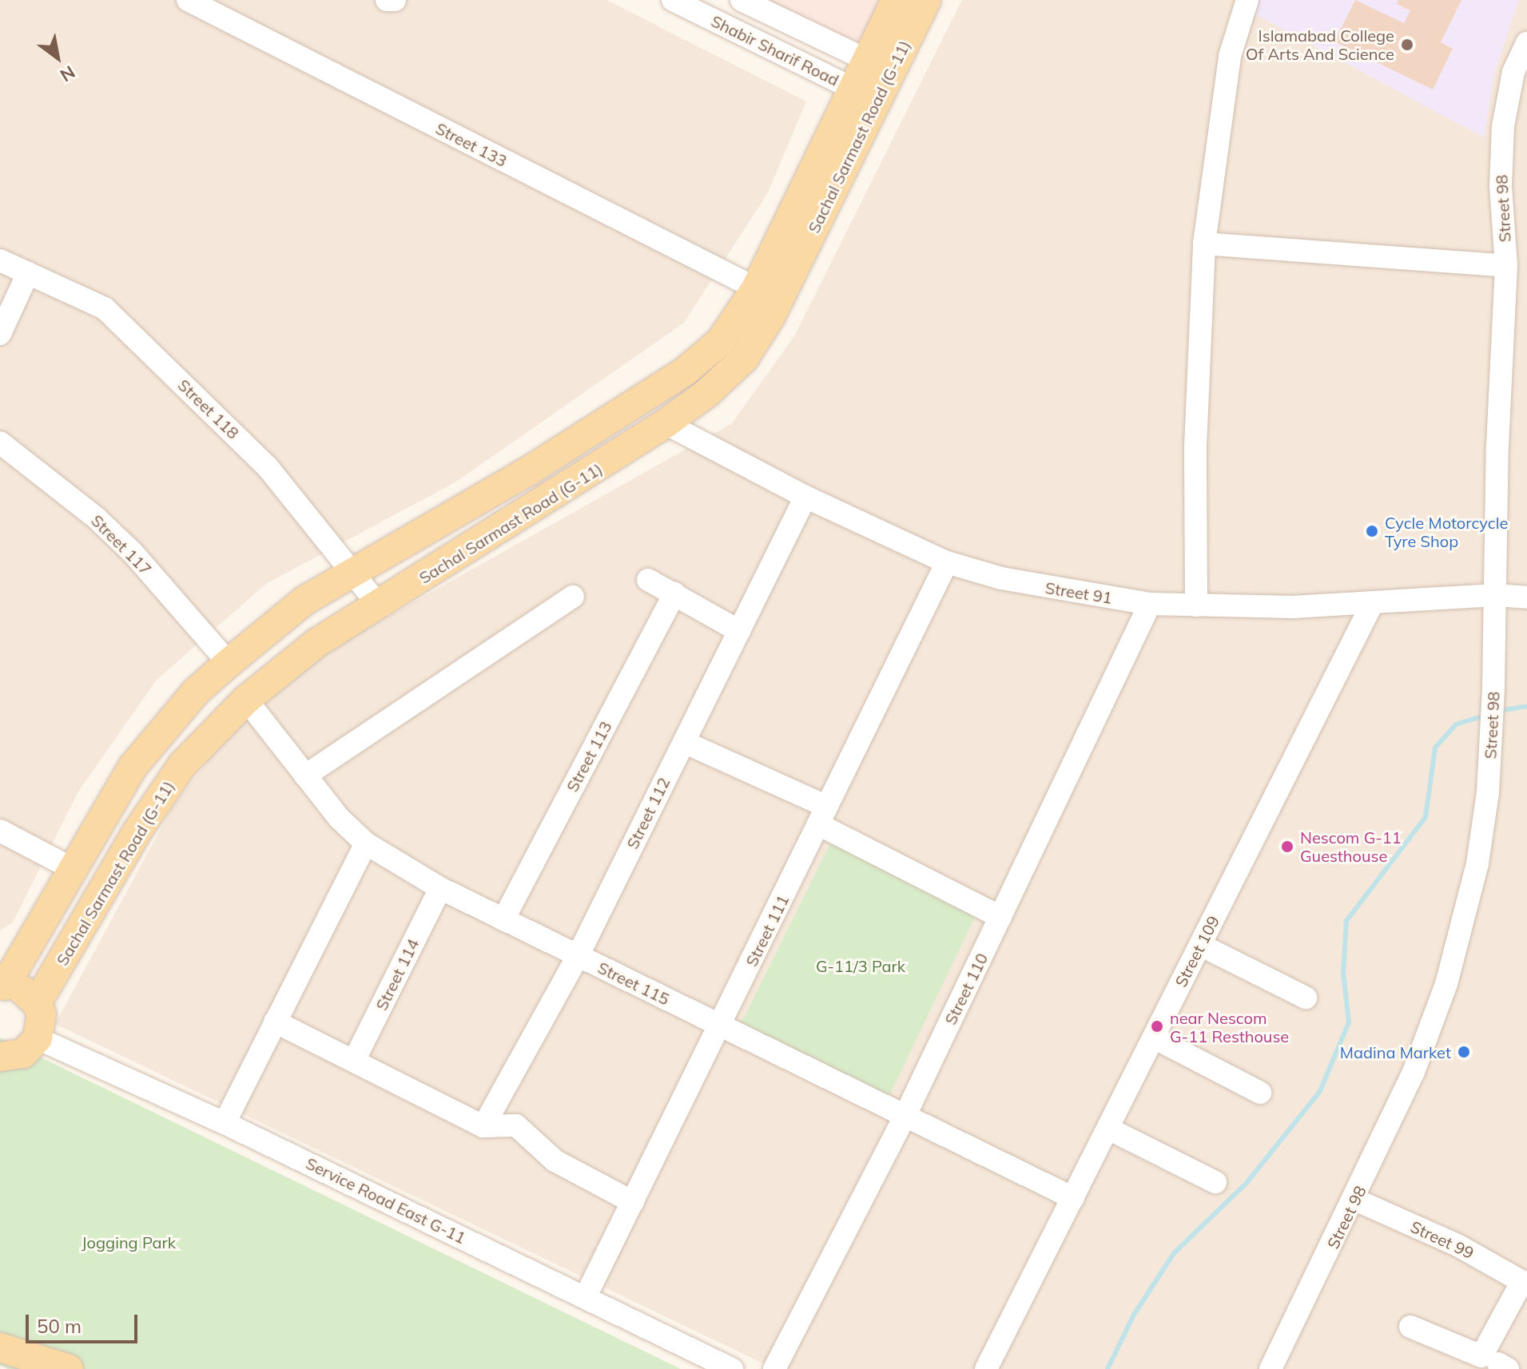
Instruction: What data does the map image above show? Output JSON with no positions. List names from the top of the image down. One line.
{"streets":{"main road":["Sachal Sarmast Road (G-11)"],"street":["Shabir Sharif Road","Street 133","Street 98","Street 118","Street 117","Street 91","Street 113","Street 112","Street 111","Street 109","Street 114","Street 115","Street 110","Service Road East G-11","Street 99"]},"crossings":[["Shabir Sharif Road","Sachal Sarmast Road (G-11)"],["Sachal Sarmast Road (G-11)","Street 133"],["Sachal Sarmast Road (G-11)","Street 118"],["Sachal Sarmast Road (G-11)","Street 117"],["Sachal Sarmast Road (G-11)","Street 91"],["Sachal Sarmast Road (G-11)","Street 115"],["Street 98","Street 91"],["Street 98","Street 99"],["Street 91","Street 112"],["Street 91","Street 111"],["Street 91","Street 109"],["Street 91","Street 110"],["Street 113","Street 115"],["Street 112","Street 115"],["Street 111","Street 115"],["Street 111","Service Road East G-11"],["Street 109","Street 115"],["Street 114","Street 115"],["Street 115","Street 110"]],"parks":["G-11/3 Park","Jogging Park"],"places":["Islamabad College Of Arts And Science","Cycle Motorcycle Tyre Shop","Nescom G-11 Guesthouse","near Nescom G-11 Resthouse","Madina Market"],"scale_bar":"50 m","north":"bottom right"}
